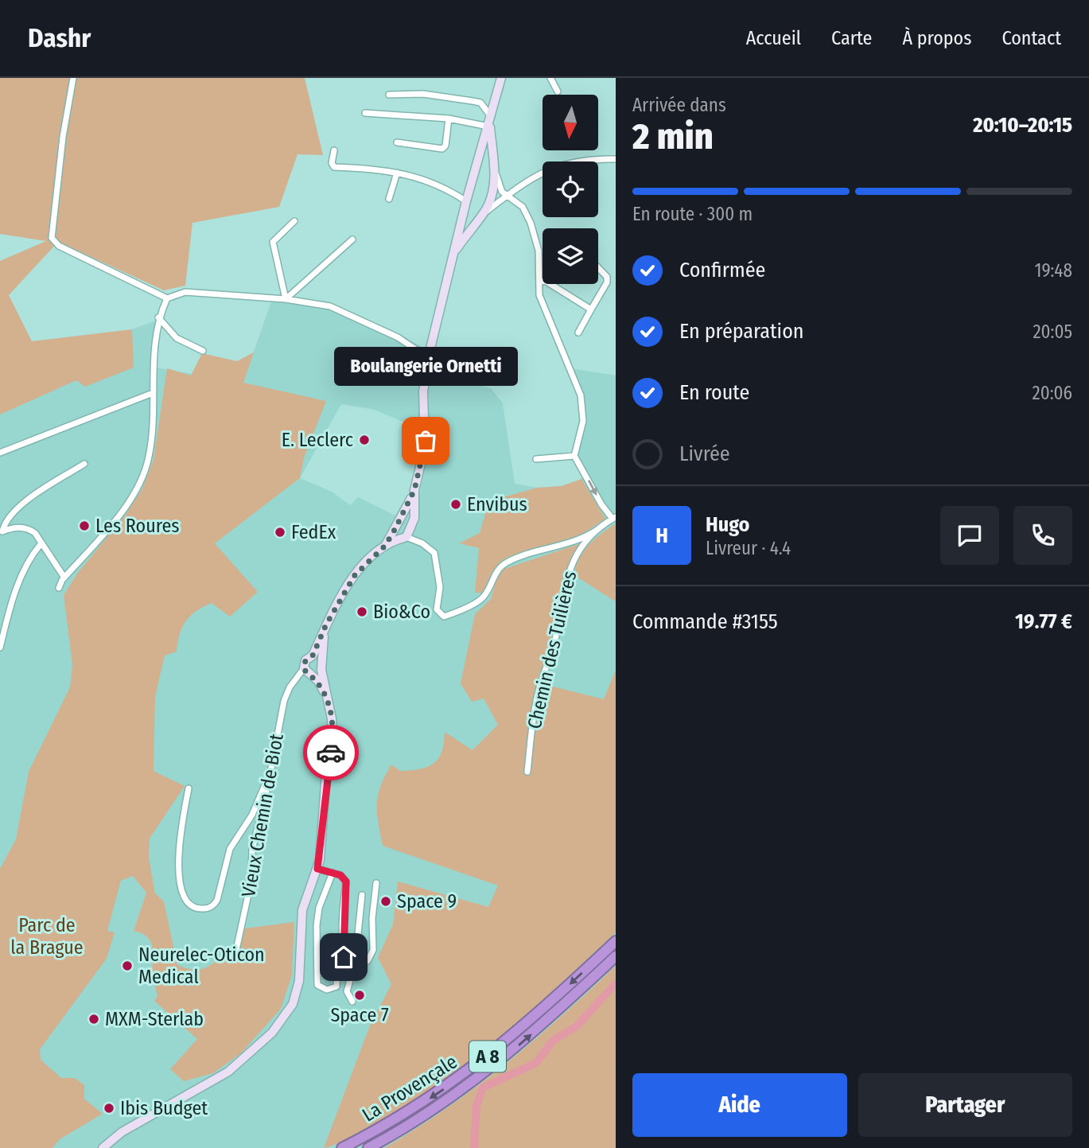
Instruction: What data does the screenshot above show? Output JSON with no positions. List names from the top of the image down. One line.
{"streets":{"highway":["A 8","La Provençale"],"street":["Chemin des Tuilières","Vieux Chemin de Biot"]},"parks":["Parc de la Brague"],"places":["E. Leclerc","Boulangerie Ornetti","Envibus","Les Roures","FedEx","Bio&Co","Space 9","Neurelec-Oticon Medical","Space 7","MXM-Sterlab","Ibis Budget"],"north":"bottom","page":{"header":"Dashr","nav":["Accueil","Carte","À propos","Contact"],"heading":["2 min","Arrivée dans","20:10–20:15"],"panel":["Hugo","Livreur · 4.4","Commande #3155","19.77 €"],"bar":"En route · 300 m","list":[["Confirmée","19:48"],["En préparation","20:05"],["En route","20:06"],"Livrée"],"bubble":"Boulangerie Ornetti","round":"H","buttons":["Aide","Partager"]}}
